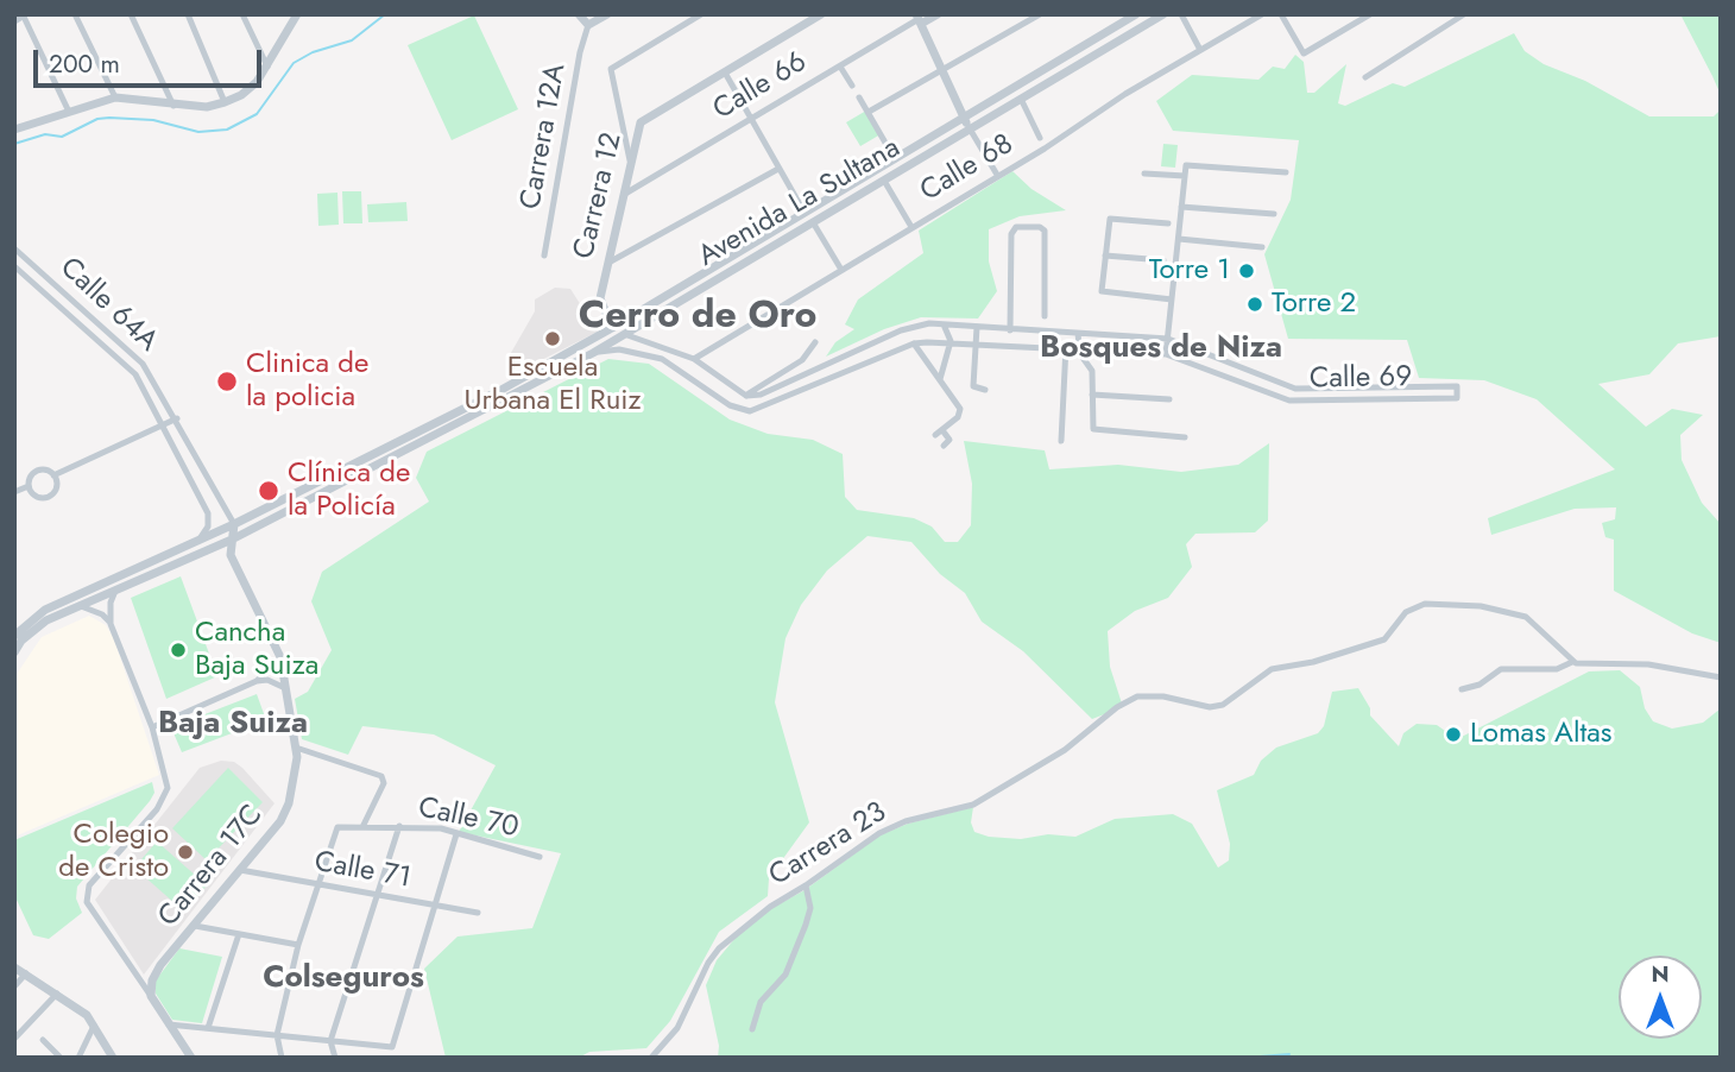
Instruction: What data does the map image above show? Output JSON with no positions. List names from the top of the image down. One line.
{"streets":{"street":["Calle 66","Carrera 12A","Calle 68","Carrera 12","Avenida La Sultana","Calle 64A","Calle 69","Calle 70","Carrera 23","Carrera 17C","Calle 71"]},"crossings":[["Calle 66","Carrera 12"],["Carrera 12","Avenida La Sultana"],["Avenida La Sultana","Calle 64A"],["Avenida La Sultana","Carrera 17C"],["Calle 64A","Carrera 17C"],["Calle 70","Calle 71"],["Carrera 17C","Calle 71"]],"districts":["Cerro de Oro","Bosques de Niza","Baja Suiza","Colseguros"],"places":["Torre 1","Torre 2","Escuela Urbana El Ruiz","Clinica de la policia","Clínica de la Policía","Cancha Baja Suiza","Lomas Altas","Colegio de Cristo"],"scale_bar":"200 m","north":"top"}
